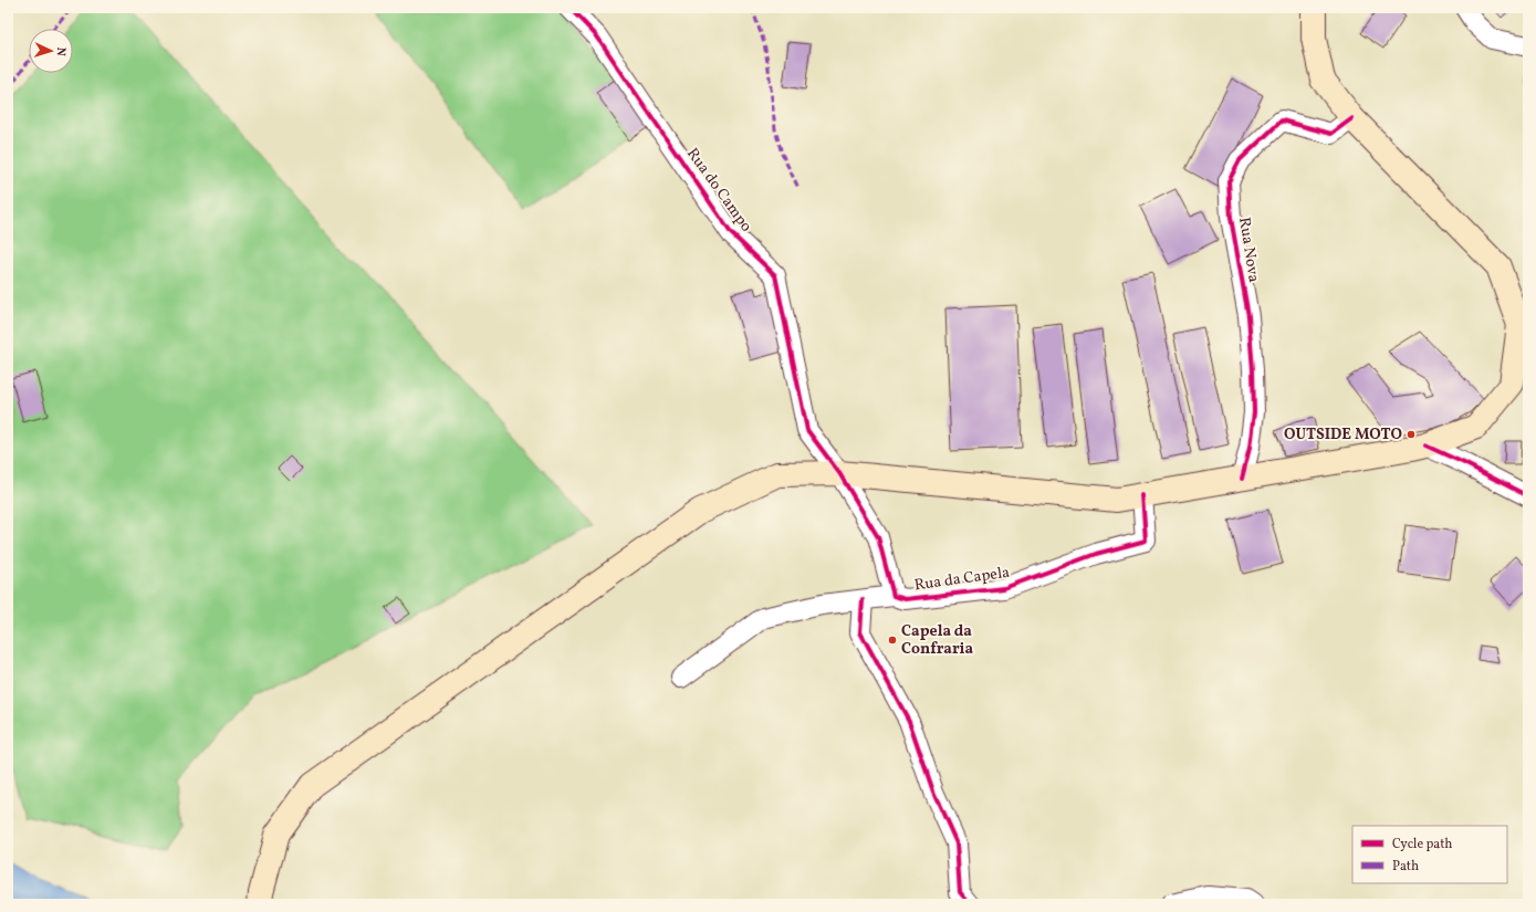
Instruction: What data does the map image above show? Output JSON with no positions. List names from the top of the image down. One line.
{"streets":{"street":["Rua do Campo","Rua Nova","Rua da Capela"]},"crossings":[["Rua do Campo","Rua da Capela"]],"places":["OUTSIDE MOTO","Capela da Confraria"],"legend":["Cycle path","Path"],"north":"right"}
